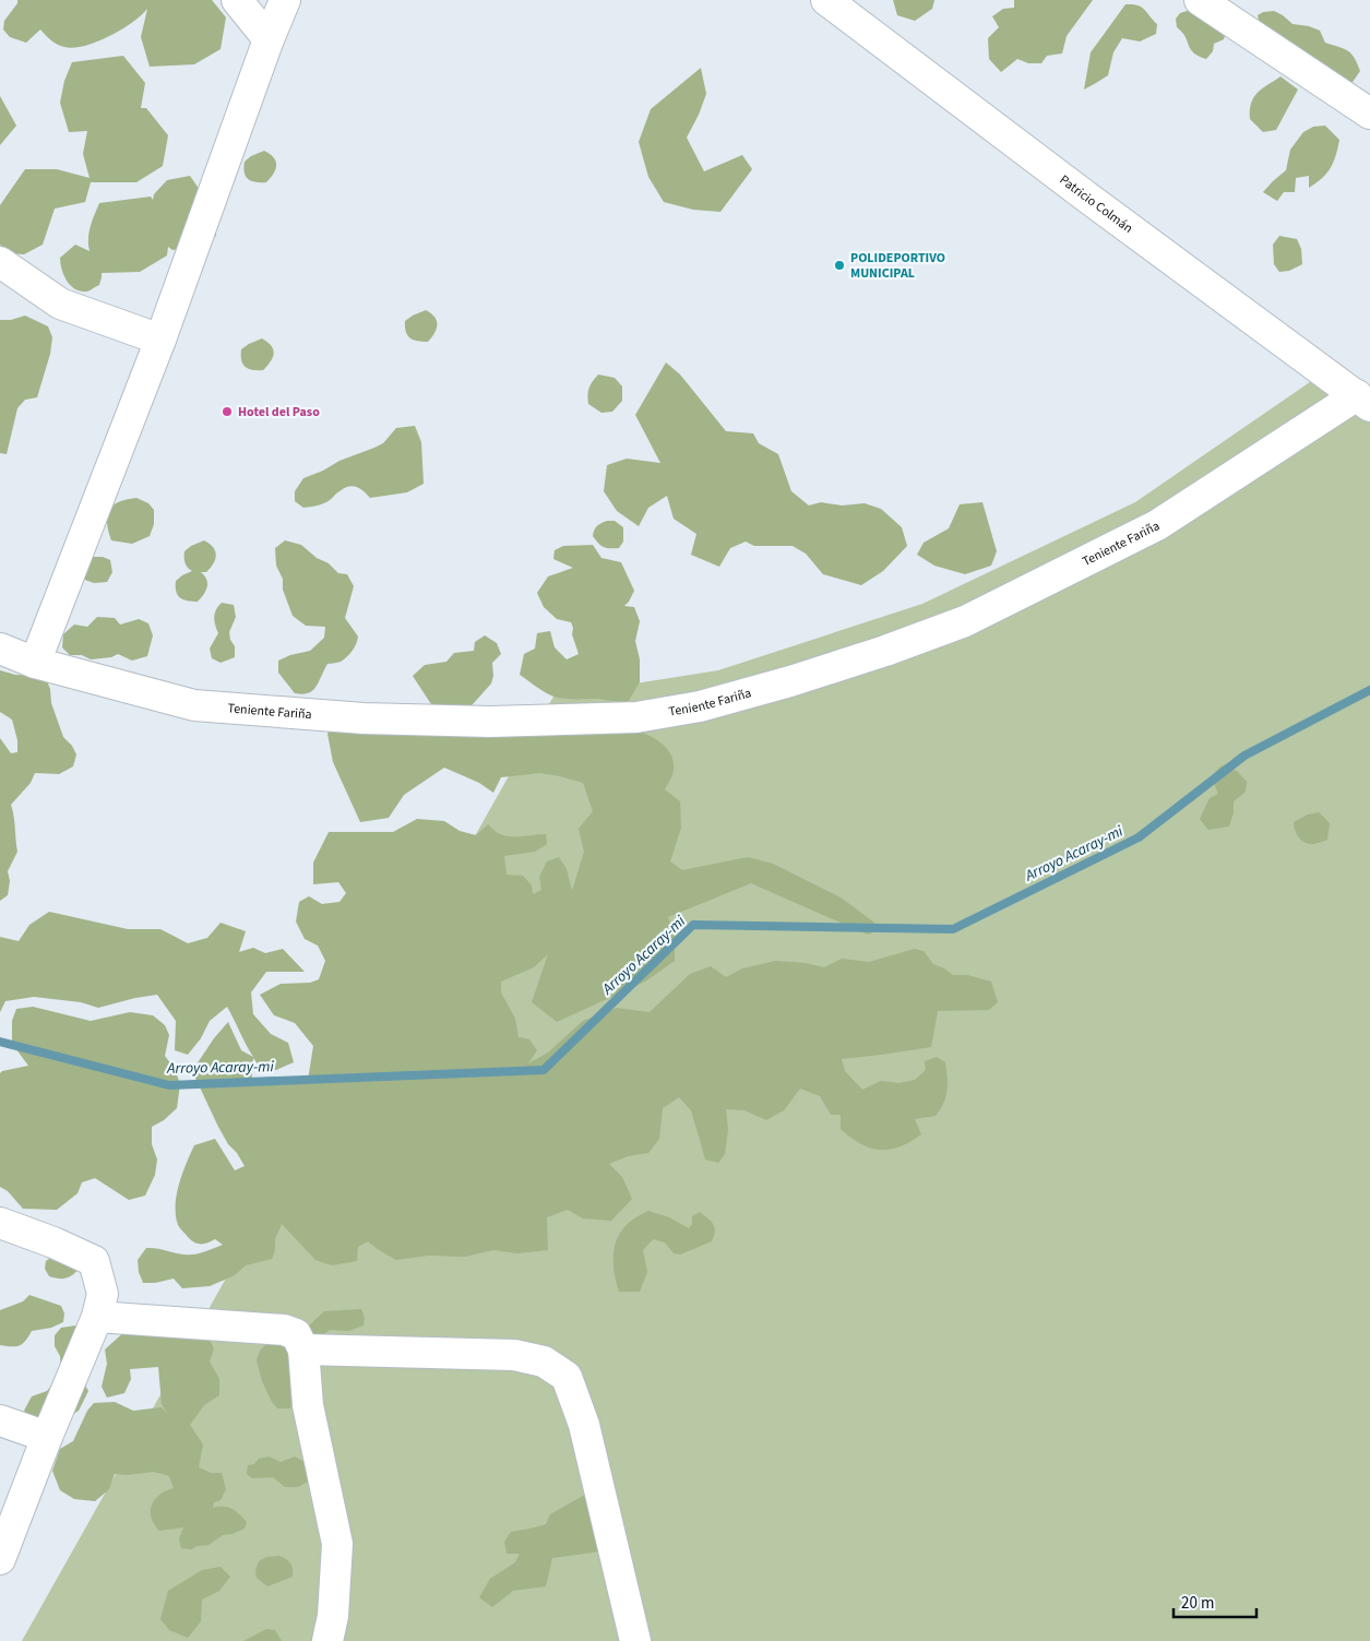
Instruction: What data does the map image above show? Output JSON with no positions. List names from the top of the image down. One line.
{"streets":{"street":["Patricio Colmán","Teniente Fariña"]},"crossings":[["Patricio Colmán","Teniente Fariña"]],"water":["Arroyo Acaray-mi"],"places":["POLIDEPORTIVO MUNICIPAL","Hotel del Paso"],"scale_bar":"20 m"}
